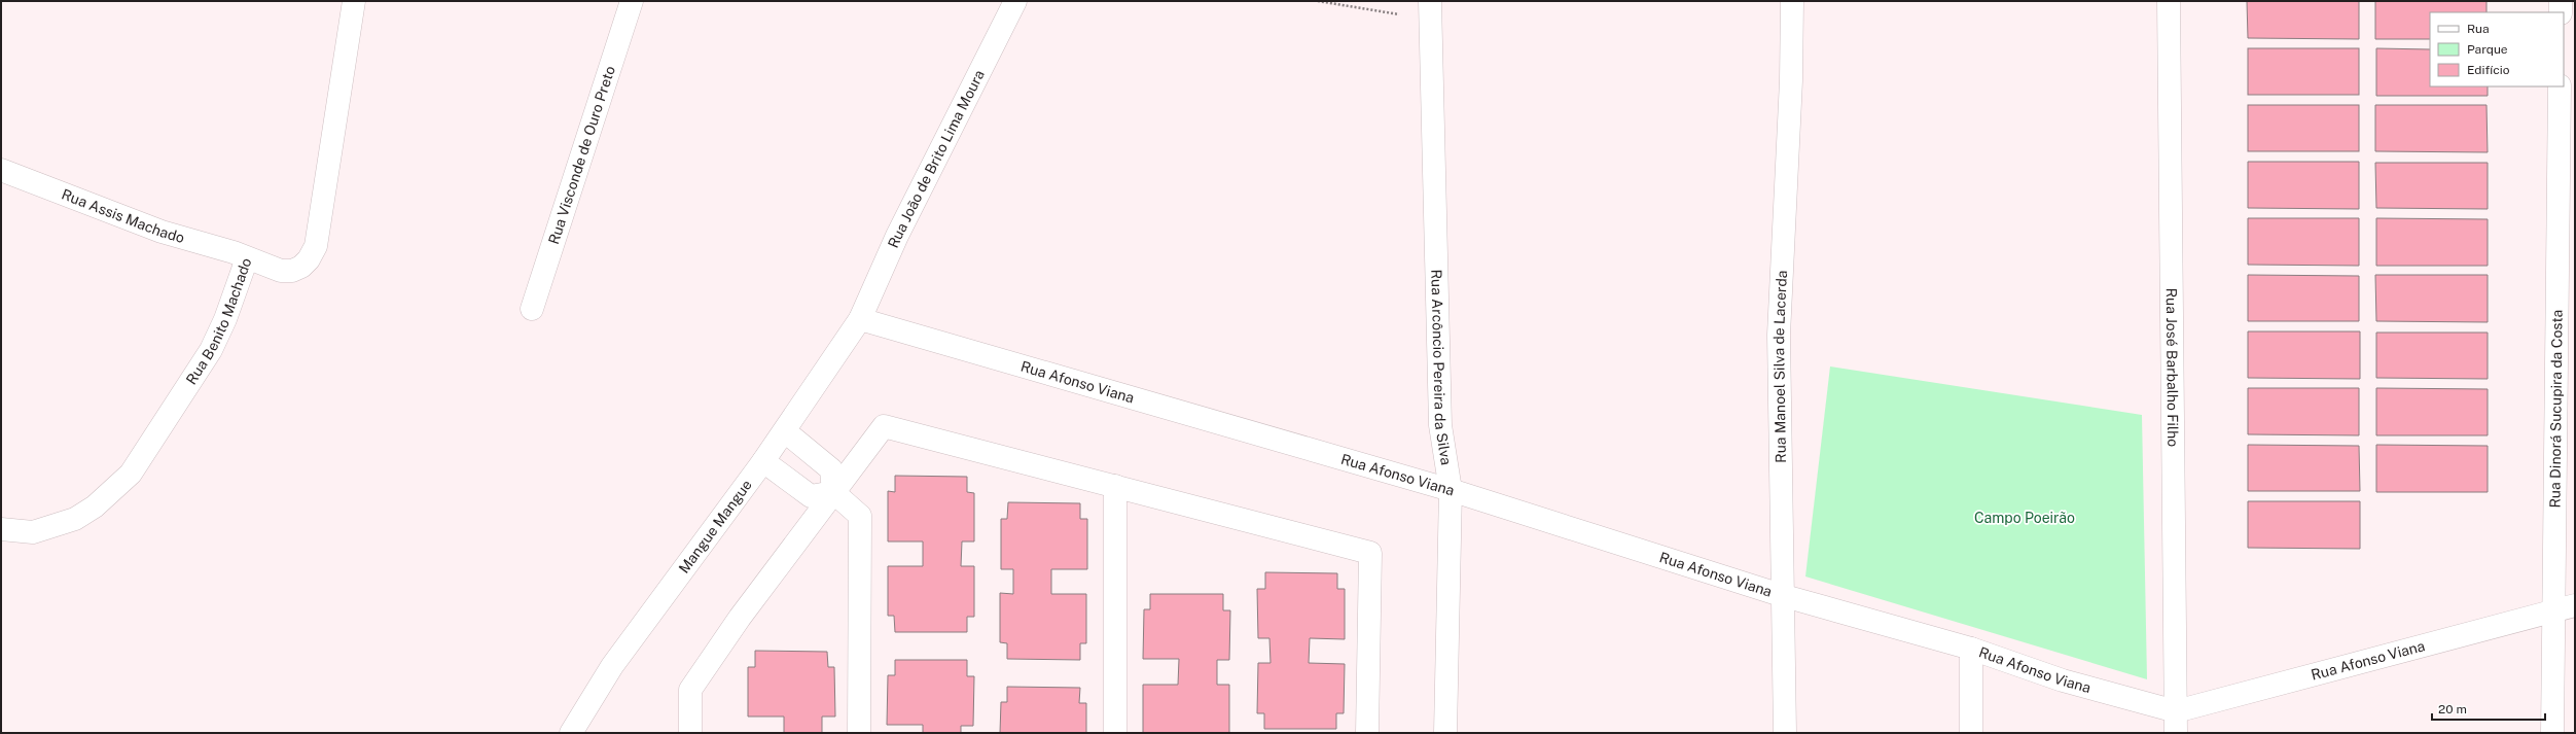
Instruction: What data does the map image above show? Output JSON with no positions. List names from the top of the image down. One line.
{"streets":{"street":["Rua Visconde de Ouro Preto","Rua João de Brito Lima Moura","Rua Assis Machado","Rua Benito Machado","Rua Manoel Silva de Lacerda","Rua Arcôncio Pereira da Silva","Rua José Barbalho Filho","Rua Afonso Viana","Rua Dinorá Sucupira da Costa","Mangue Mangue"]},"crossings":[["Rua João de Brito Lima Moura","Rua Afonso Viana"],["Rua João de Brito Lima Moura","Mangue Mangue"],["Rua Assis Machado","Rua Benito Machado"],["Rua Manoel Silva de Lacerda","Rua Afonso Viana"],["Rua Arcôncio Pereira da Silva","Rua Afonso Viana"],["Rua José Barbalho Filho","Rua Afonso Viana"],["Rua Afonso Viana","Rua Dinorá Sucupira da Costa"],["Rua Afonso Viana","Mangue Mangue"]],"parks":["Campo Poeirão"],"legend":["Rua","Parque","Edifício"],"scale_bar":"20 m"}
